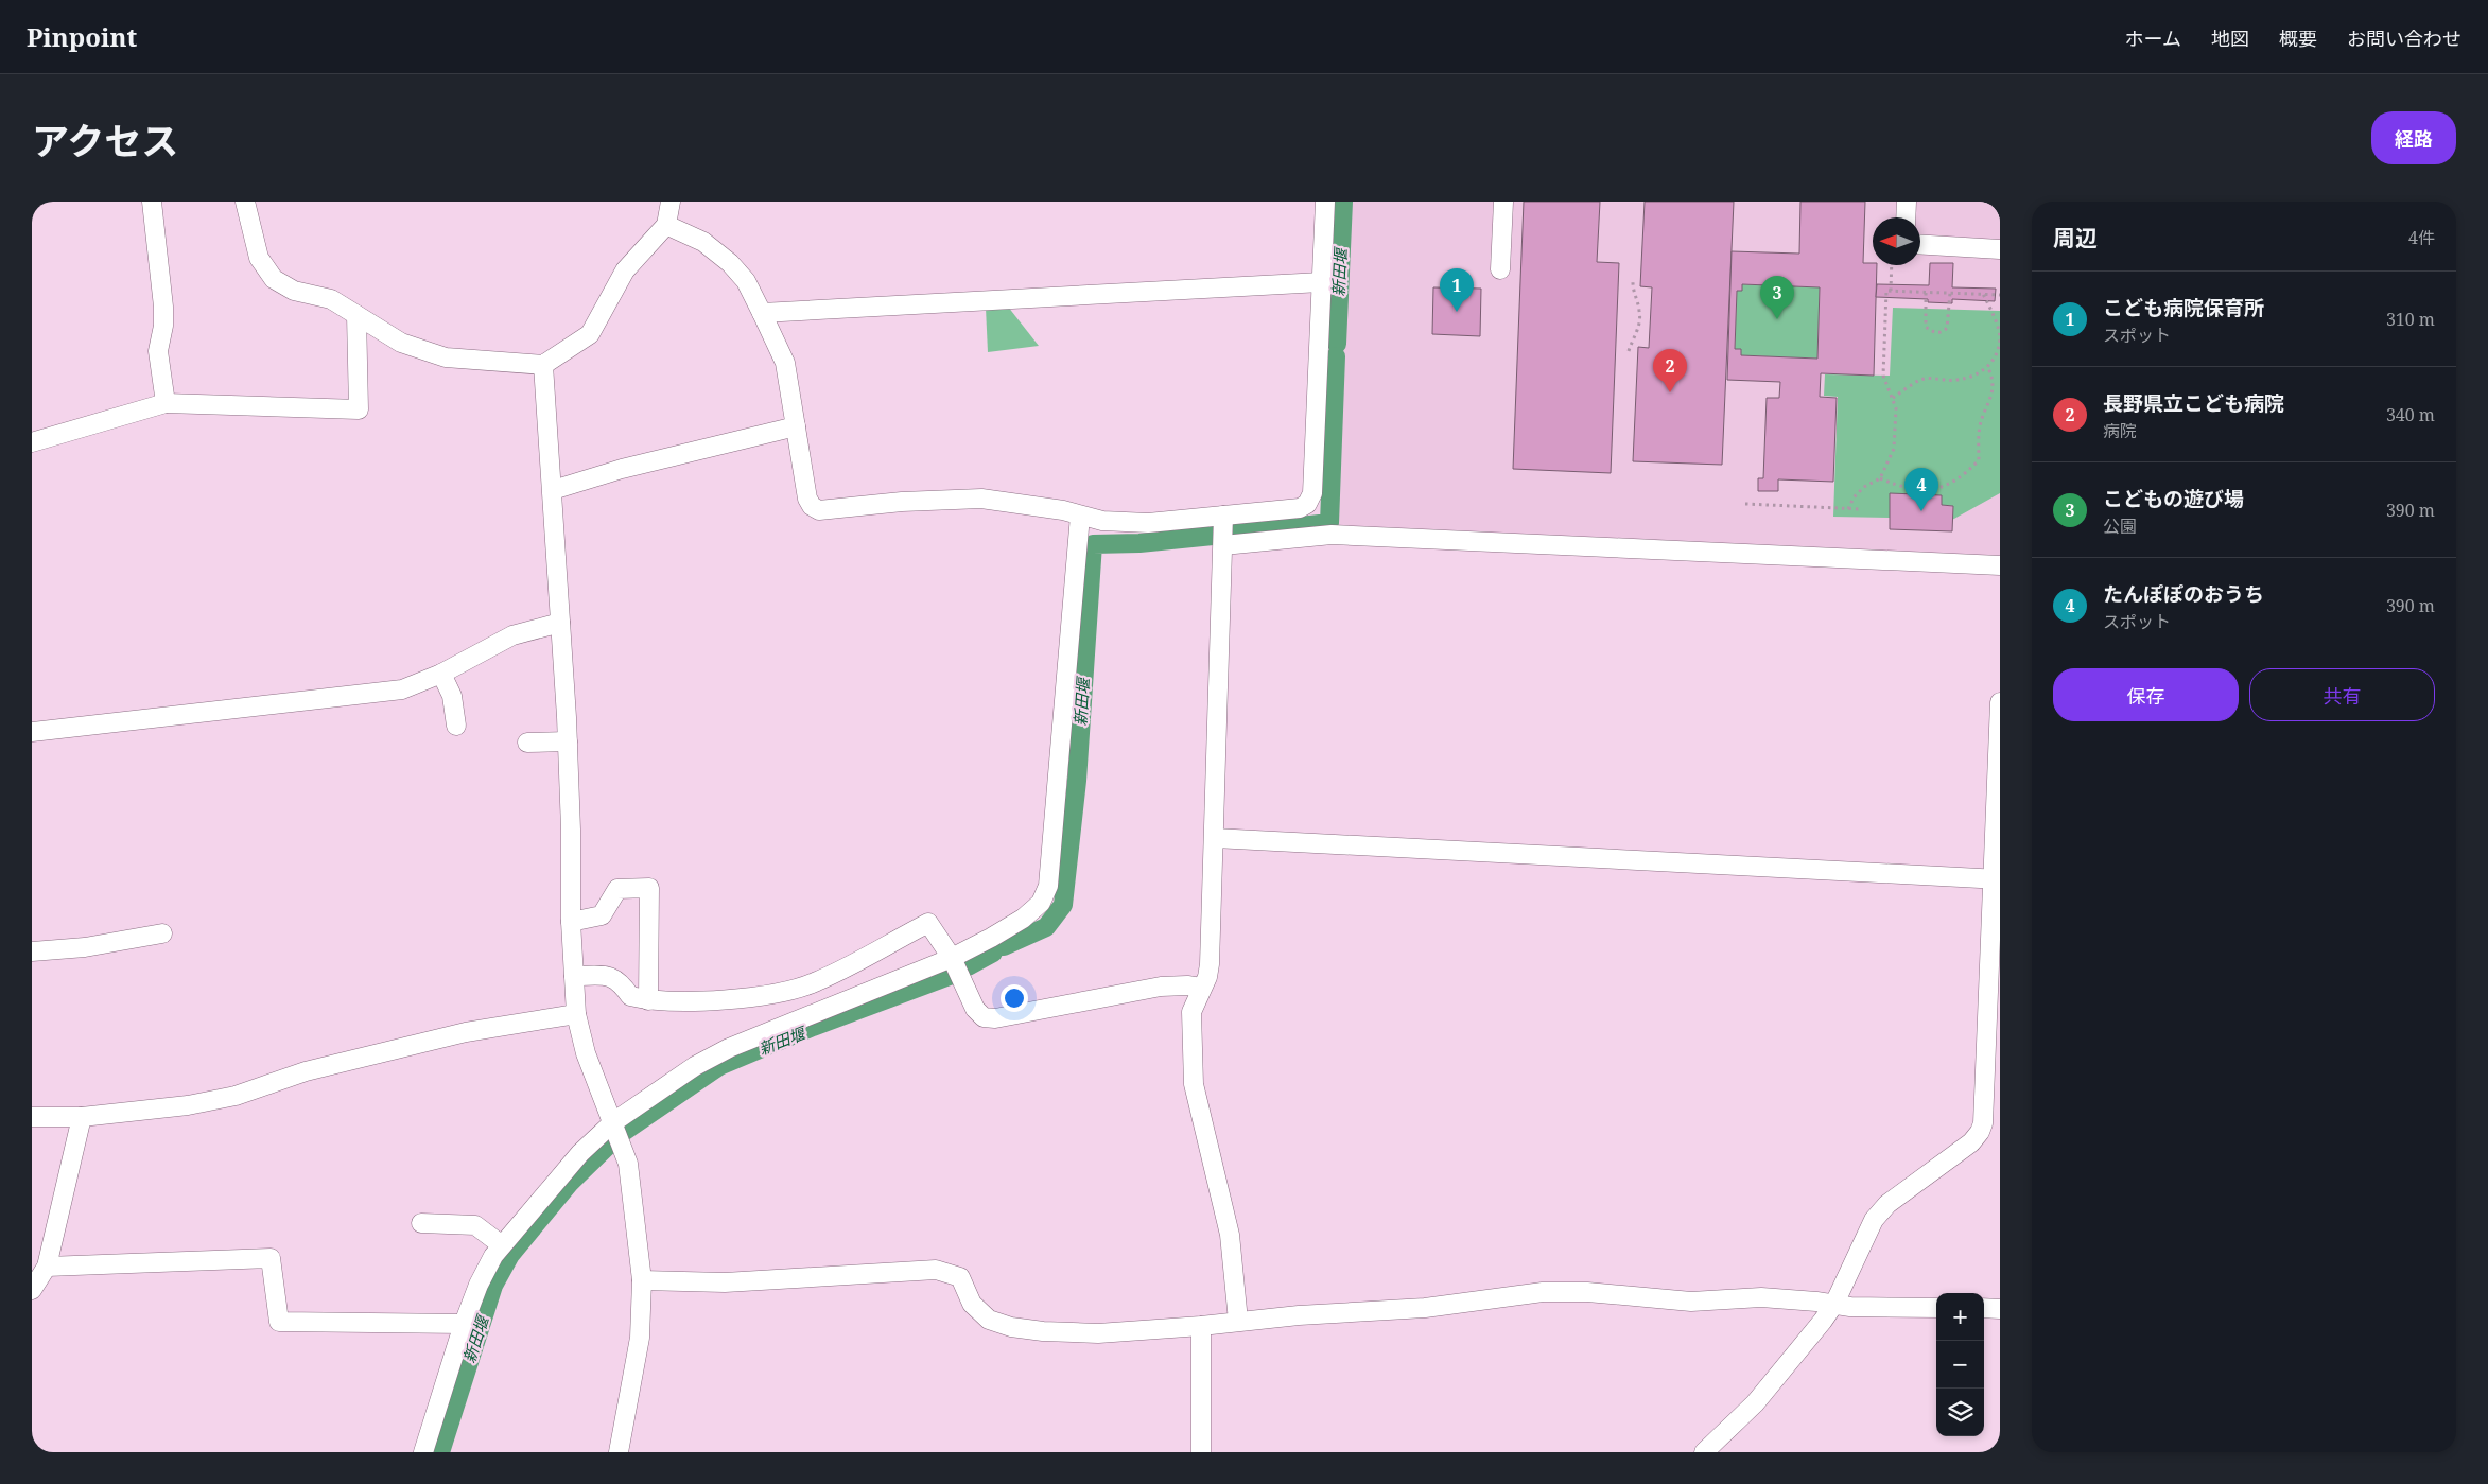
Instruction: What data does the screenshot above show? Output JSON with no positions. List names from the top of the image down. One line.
{"water":["新田堰"],"north":"left","page":{"header":"Pinpoint","nav":["ホーム","地図","概要","お問い合わせ"],"title":"アクセス","buttons":["経路",["保存","共有"]],"heading":["周辺","4件"],"pins":["1","3","2","4"],"list":[{"mark":"1","name":"こども病院保育所","note":"スポット","value":"310 m"},{"mark":"2","name":"長野県立こども病院","note":"病院","value":"340 m"},{"mark":"3","name":"こどもの遊び場","note":"公園","value":"390 m"},{"mark":"4","name":"たんぽぽのおうち","note":"スポット","value":"390 m"}],"map_buttons":["+","−"]}}
